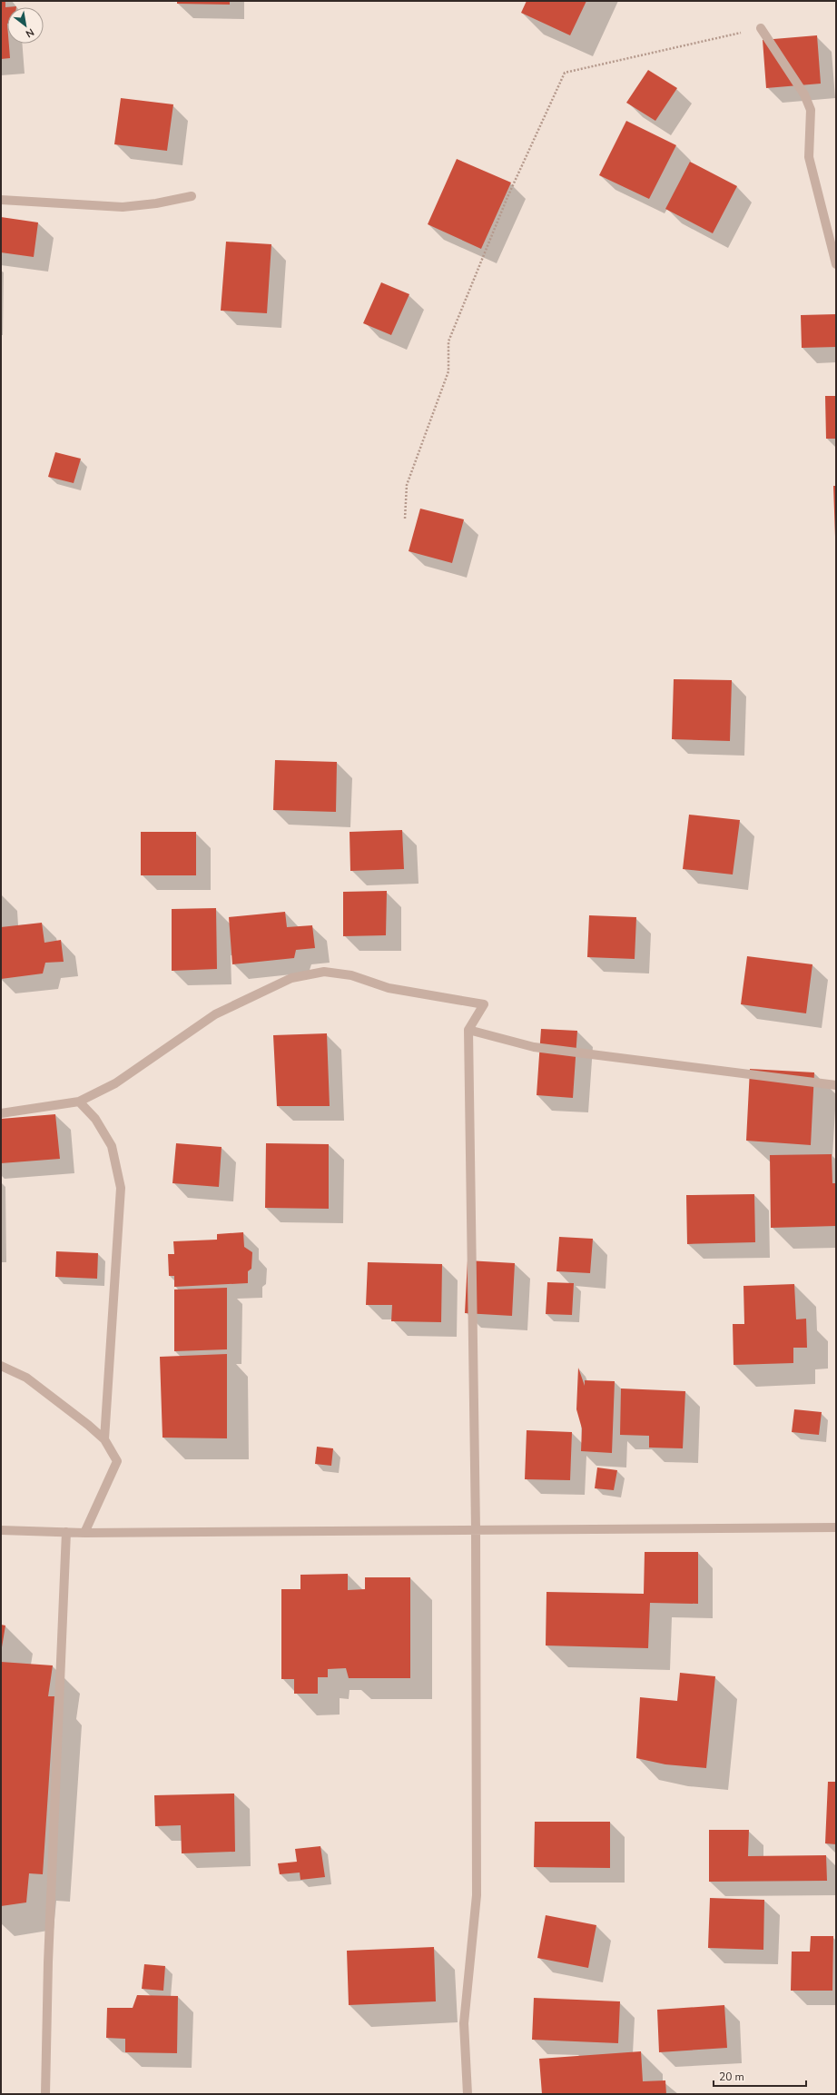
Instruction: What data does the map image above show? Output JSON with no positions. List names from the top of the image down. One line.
{"scale_bar":"20 m","north":"bottom right"}
